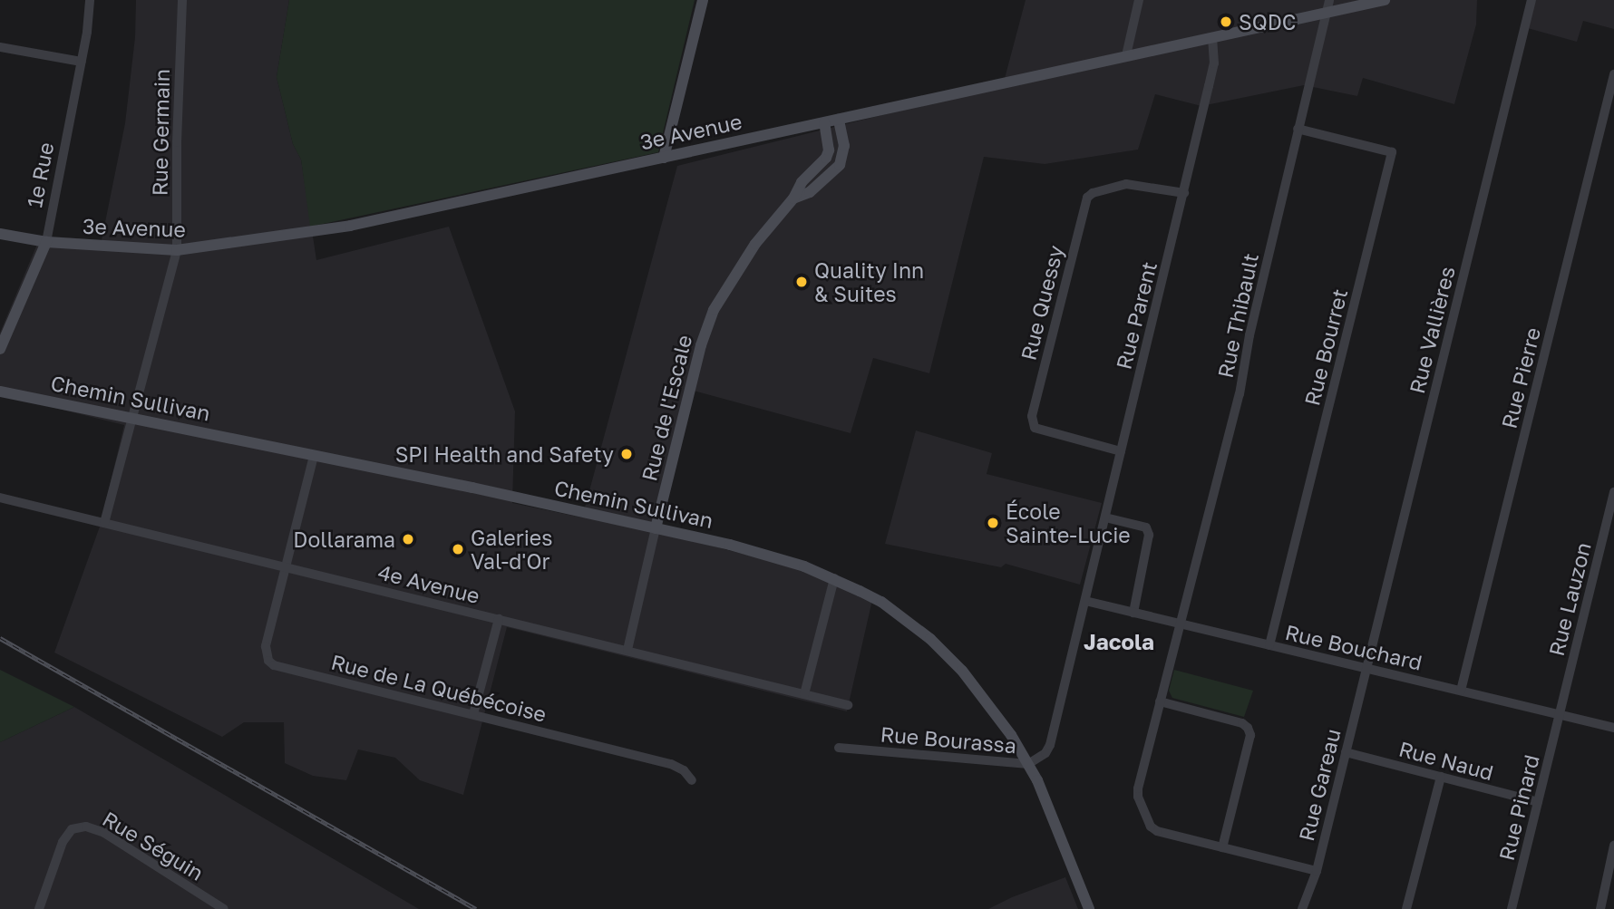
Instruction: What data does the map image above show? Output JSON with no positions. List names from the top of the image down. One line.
{"streets":{"main road":["3e Avenue","1e Rue","Chemin Sullivan","Rue de l'Escale"],"street":["Rue Germain","Rue Quessy","Rue Parent","Rue Thibault","Rue Vallières","Rue Bourret","Rue Pierre","4e Avenue","Rue Lauzon","Rue Bouchard","Rue de La Québécoise","Rue Bourassa","Rue Naud","Rue Gareau","Rue Pinard","Rue Séguin"]},"crossings":[["3e Avenue","Rue Germain"],["3e Avenue","1e Rue"],["3e Avenue","Rue Parent"],["3e Avenue","Rue Thibault"],["3e Avenue","Rue de l'Escale"],["Rue Germain","Chemin Sullivan"],["Rue Germain","4e Avenue"],["Rue Quessy","Rue Parent"],["Rue Parent","Rue Bouchard"],["Rue Parent","Rue Bourassa"],["Rue Thibault","Rue Bourret"],["Rue Thibault","Rue Bouchard"],["Rue Vallières","Rue Bouchard"],["Rue Vallières","Rue Gareau"],["Rue Bourret","Rue Bouchard"],["Rue Pierre","Rue Bouchard"],["Chemin Sullivan","Rue de l'Escale"],["Chemin Sullivan","Rue Bourassa"],["Rue de l'Escale","4e Avenue"],["4e Avenue","Rue de La Québécoise"],["Rue Lauzon","Rue Bouchard"],["Rue Lauzon","Rue Pinard"],["Rue Bouchard","Rue Bourassa"],["Rue Bouchard","Rue Gareau"],["Rue Bouchard","Rue Pinard"],["Rue Naud","Rue Gareau"],["Rue Naud","Rue Pinard"]],"districts":["Jacola"],"places":["SQDC","Quality Inn & Suites","SPI Health and Safety","École Sainte-Lucie","Dollarama","Galeries Val-d'Or"]}
